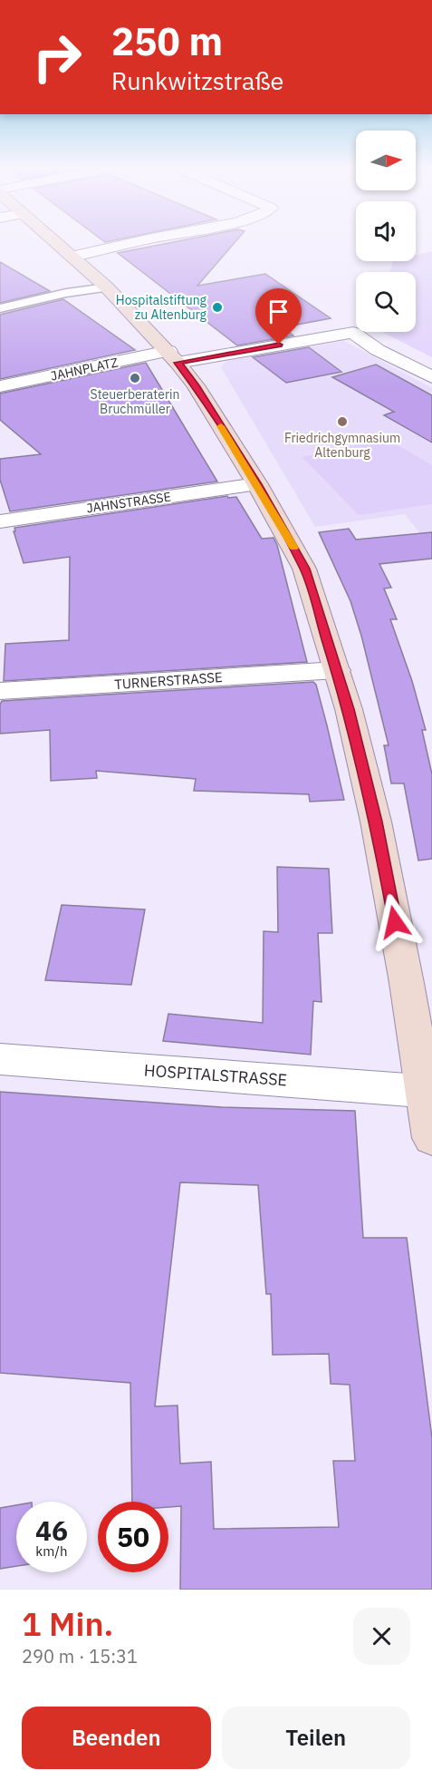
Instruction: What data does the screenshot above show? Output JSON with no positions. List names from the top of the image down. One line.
{"streets":{"street":["JAHNPLATZ","JAHNSTRASSE","TURNERSTRASSE","HOSPITALSTRASSE"]},"places":["Hospitalstiftung zu Altenburg","Steuerberaterin Bruchmüller","Friedrichgymnasium Altenburg"],"north":"right","page":{"turn":["250 m","Runkwitzstraße"],"speed":"46 km/h","limit":"50","heading":["1 Min.","290 m · 15:31"],"buttons":["Beenden","Teilen"]}}
